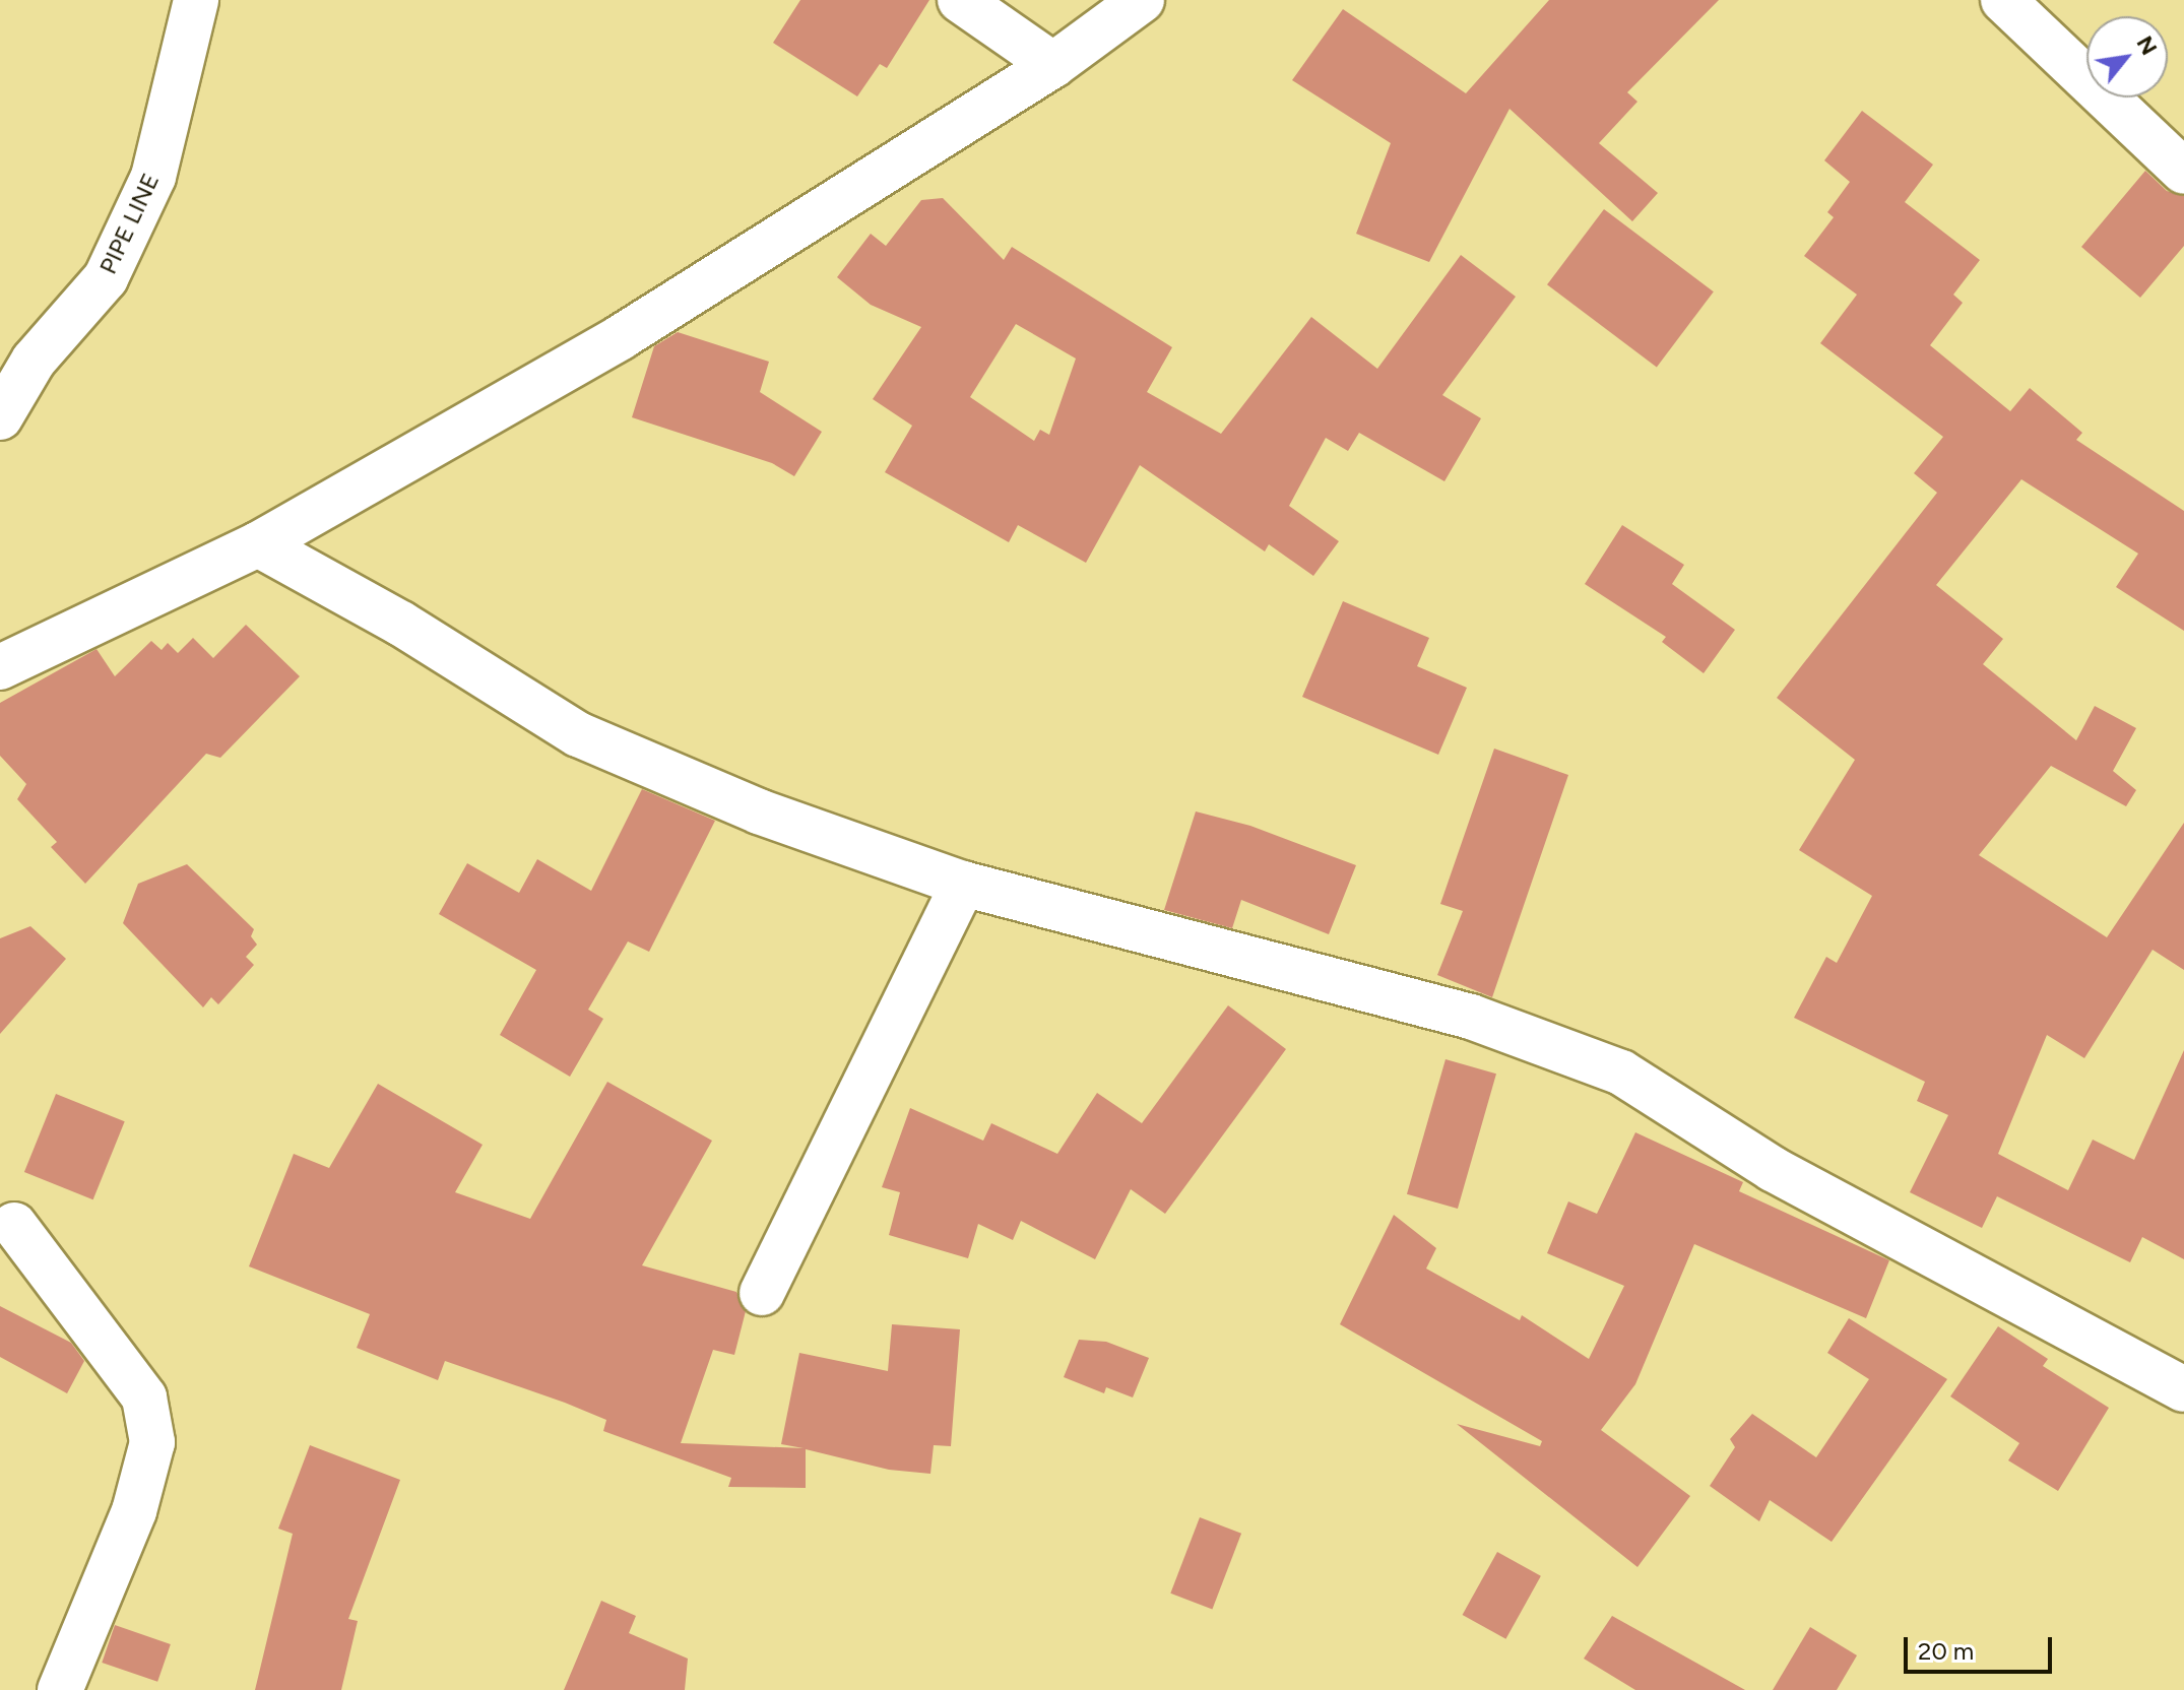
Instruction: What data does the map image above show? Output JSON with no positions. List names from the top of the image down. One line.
{"streets":{"street":["PIPE LINE"]},"scale_bar":"20 m","north":"top right"}
